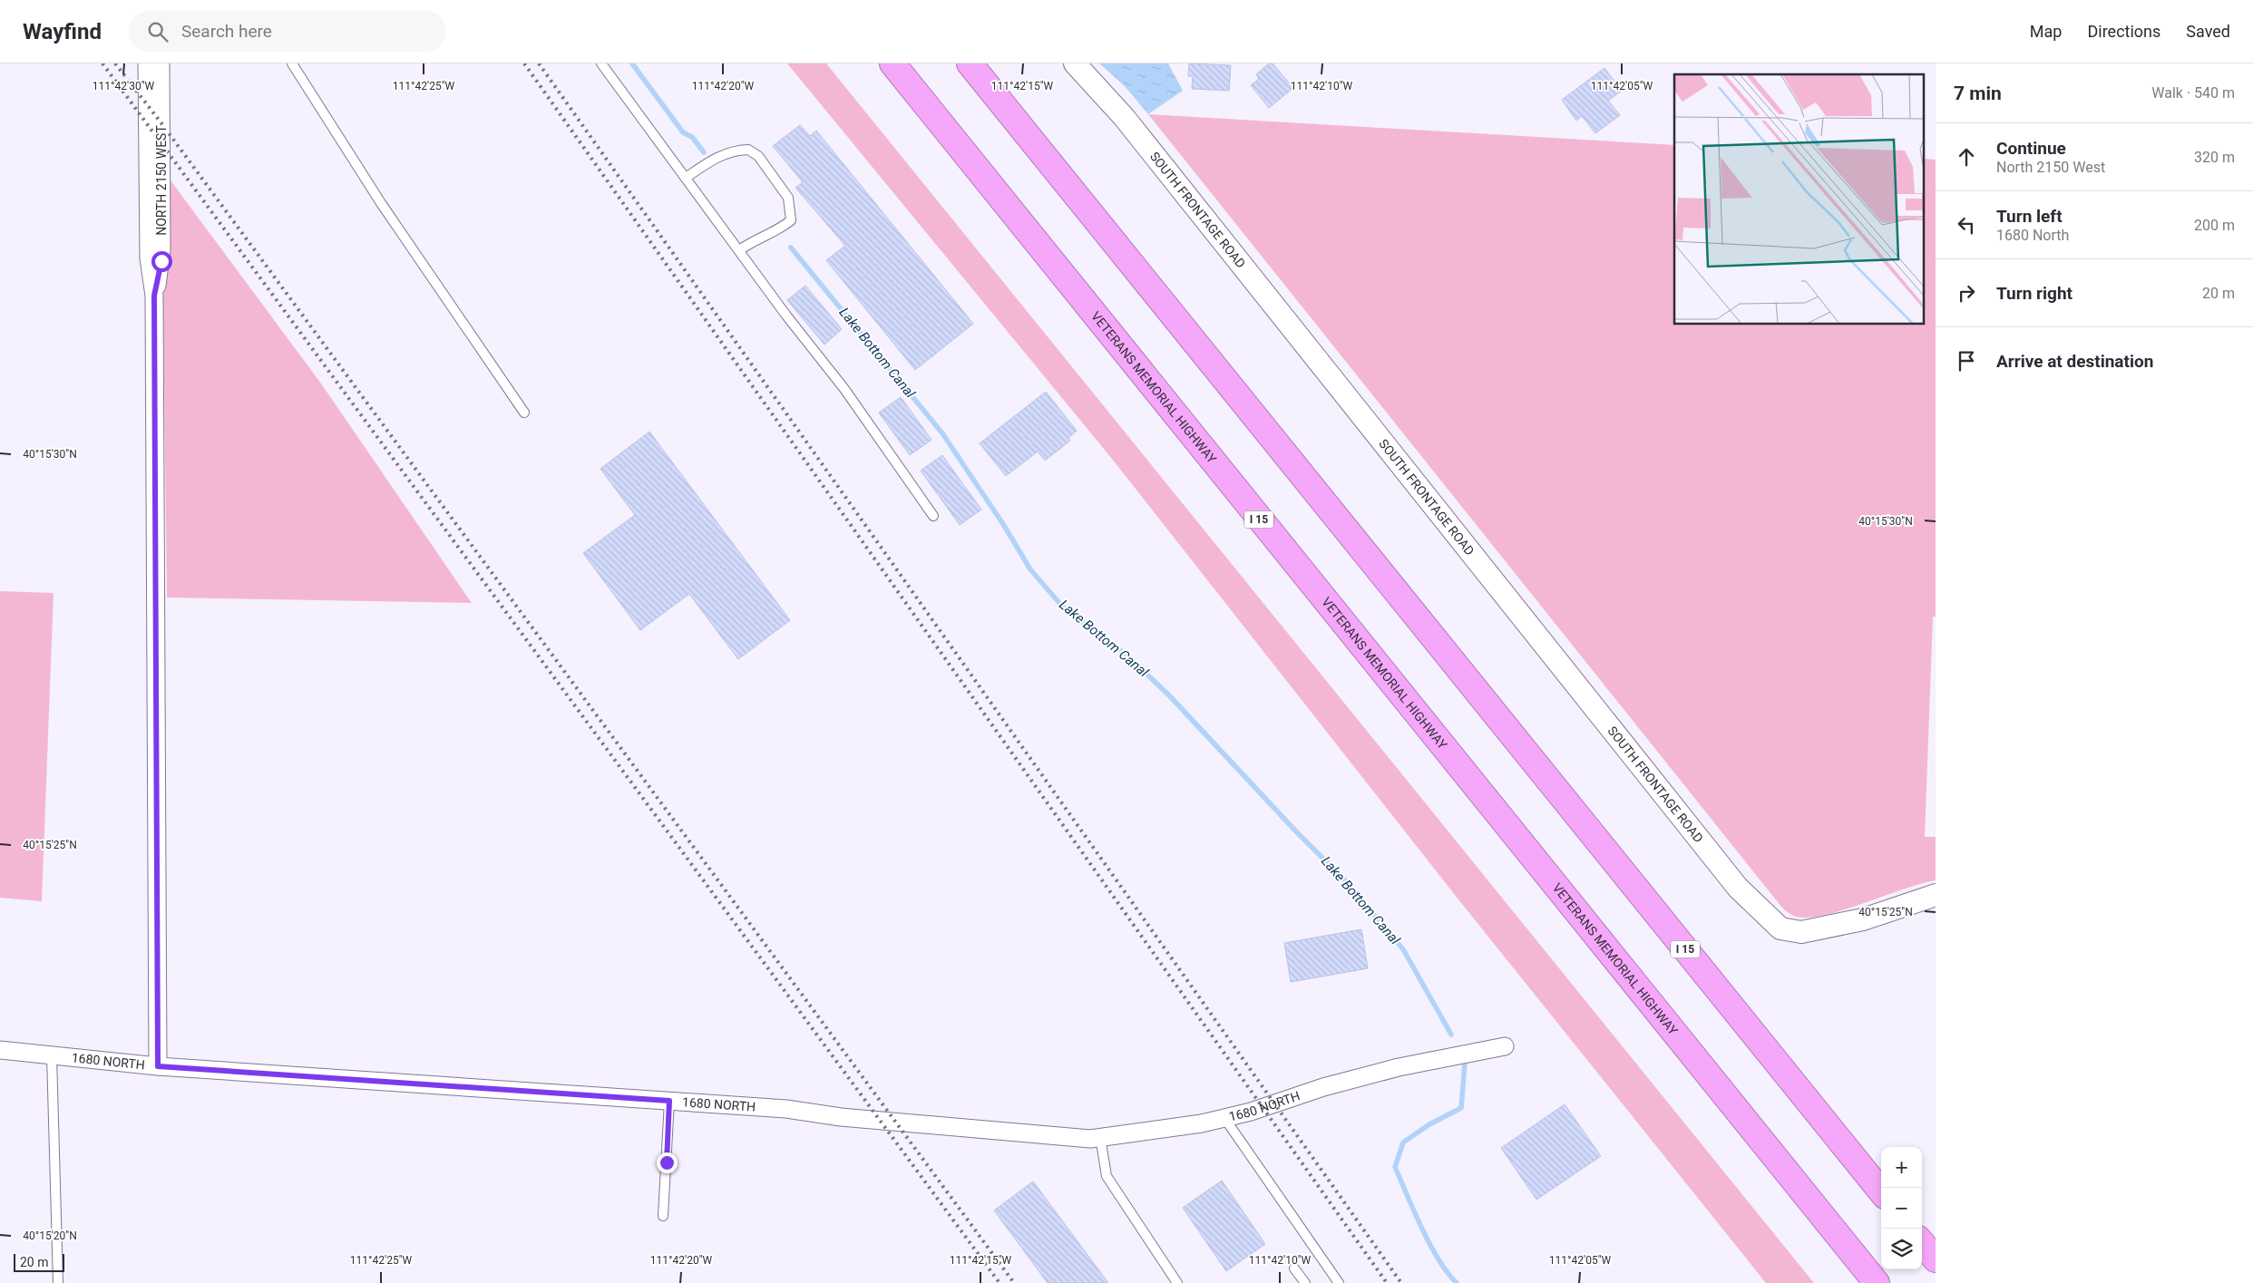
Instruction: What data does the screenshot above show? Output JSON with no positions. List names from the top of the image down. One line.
{"streets":{"highway":["VETERANS MEMORIAL HIGHWAY","I 15"],"street":["NORTH 2150 WEST","SOUTH FRONTAGE ROAD","1680 NORTH"]},"crossings":[["NORTH 2150 WEST","1680 NORTH"]],"water":["Lake Bottom Canal"],"scale_bar":"20 m","page":{"header":"Wayfind","search":"Search here","nav":["Map","Directions","Saved"],"heading":["7 min","Walk · 540 m"],"list":[["Continue","North 2150 West","320 m"],["Turn left","1680 North","200 m"],["Turn right","20 m"],"Arrive at destination"],"map_buttons":["+","−"],"scale":"20 m"},"coordinates":["111°42'30\"W","111°42'25\"W","111°42'20\"W","111°42'15\"W","111°42'10\"W","111°42'05\"W","40°15'30\"N","40°15'25\"N","40°15'20\"N"]}
